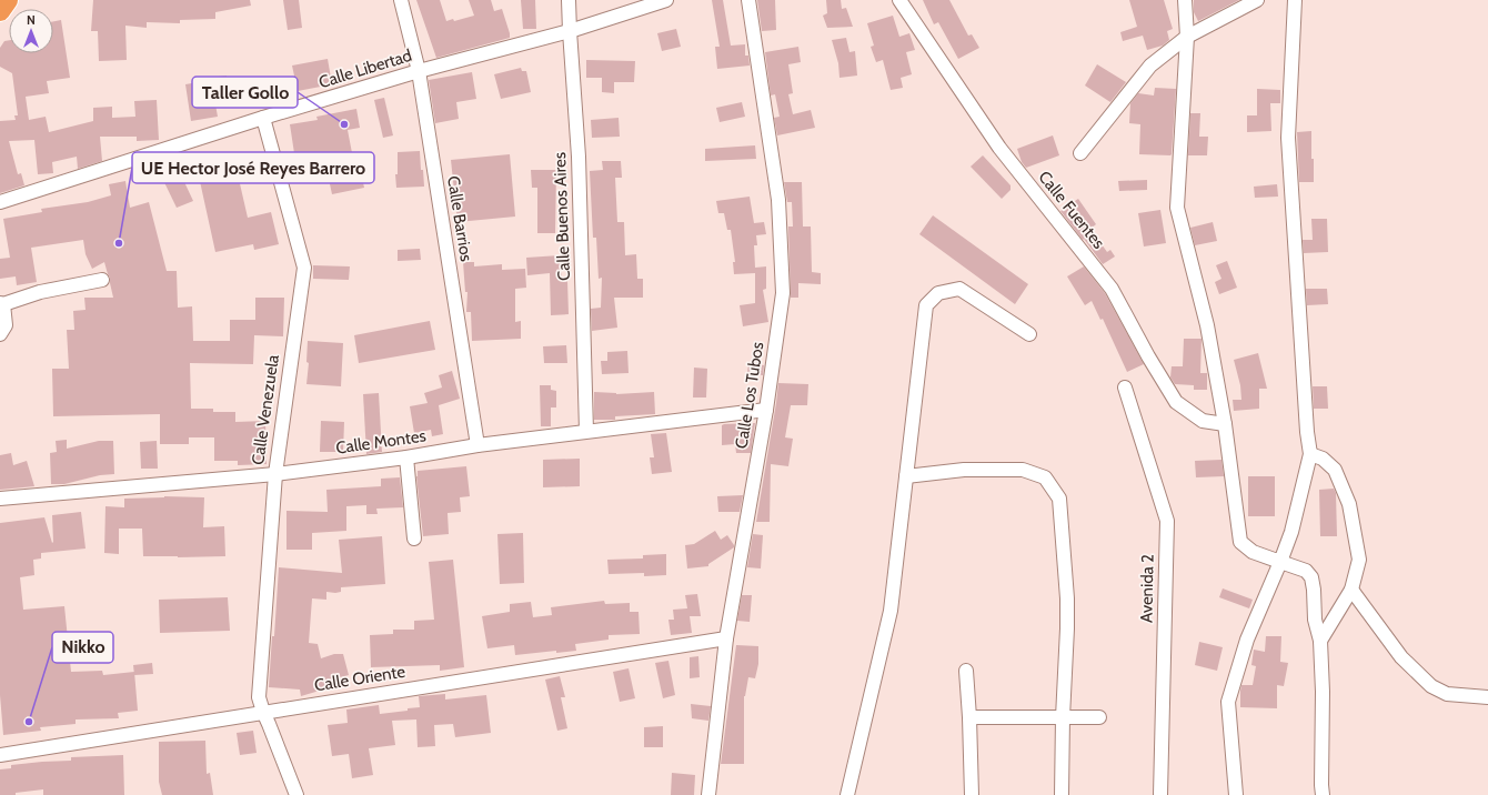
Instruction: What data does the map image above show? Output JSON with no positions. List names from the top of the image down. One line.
{"streets":{"street":["Calle Libertad","Calle Fuentes","Calle Buenos Aires","Calle Barrios","Calle Los Tubos","Calle Venezuela","Calle Montes","Avenida 2","Calle Oriente"]},"crossings":[["Calle Libertad","Calle Buenos Aires"],["Calle Libertad","Calle Barrios"],["Calle Libertad","Calle Venezuela"],["Calle Buenos Aires","Calle Montes"],["Calle Barrios","Calle Montes"],["Calle Los Tubos","Calle Montes"],["Calle Los Tubos","Calle Oriente"],["Calle Venezuela","Calle Montes"],["Calle Venezuela","Calle Oriente"]],"places":["Taller Gollo","UE Hector José Reyes Barrero","Nikko"],"north":"top"}
